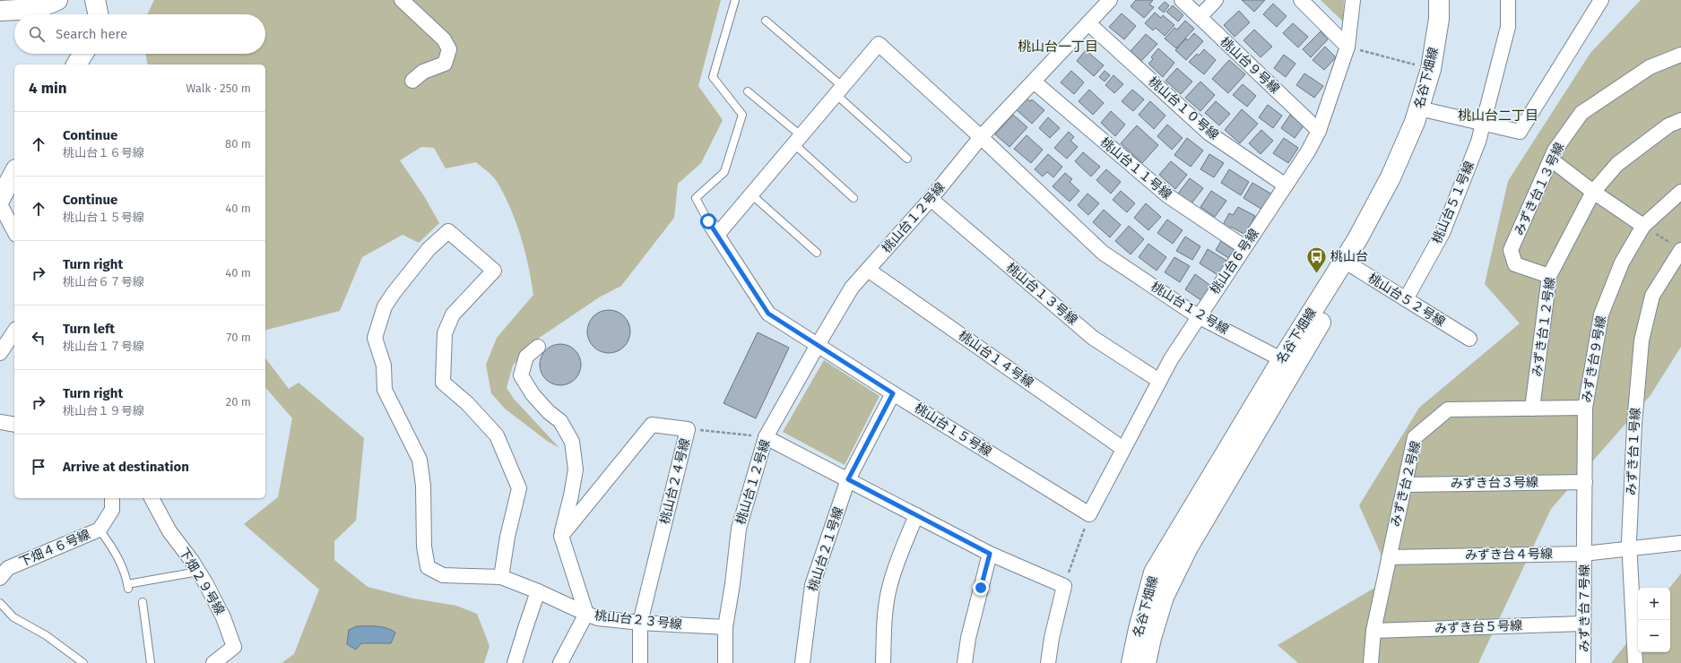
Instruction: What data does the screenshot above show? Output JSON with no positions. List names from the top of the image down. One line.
{"streets":{"street":["桃山台９号線","名谷下畑線","桃山台１０号線","桃山台１１号線","みずき台１３号線","桃山台５１号線","桃山台１２号線","桃山台６号線","桃山台１３号線","桃山台５２号線","みずき台１２号線","桃山台１４号線","みずき台９号線","桃山台１５号線","みずき台１号線","桃山台２４号線","みずき台３号線","みずき台２号線","下畑４６号線","桃山台２１号線","みずき台４号線","下畑２９号線","みずき台７号線","桃山台２３号線","みずき台５号線"]},"crossings":[["桃山台９号線","桃山台６号線"],["名谷下畑線","桃山台１２号線"],["名谷下畑線","桃山台５２号線"],["桃山台１０号線","桃山台６号線"],["桃山台１１号線","桃山台６号線"],["みずき台１３号線","みずき台１２号線"],["桃山台５１号線","桃山台５２号線"],["桃山台１２号線","桃山台６号線"],["桃山台１２号線","桃山台１３号線"],["桃山台１２号線","桃山台１４号線"],["桃山台１２号線","桃山台１５号線"],["桃山台１２号線","桃山台２３号線"],["桃山台６号線","桃山台１３号線"],["桃山台６号線","桃山台１４号線"],["桃山台６号線","桃山台１５号線"],["みずき台１２号線","みずき台２号線"],["みずき台９号線","みずき台３号線"],["みずき台９号線","みずき台２号線"],["みずき台９号線","みずき台４号線"],["みずき台９号線","みずき台７号線"],["桃山台１５号線","桃山台２１号線"],["みずき台１号線","みずき台４号線"],["桃山台２４号線","桃山台２３号線"],["みずき台３号線","みずき台２号線"],["みずき台２号線","みずき台４号線"],["みずき台２号線","みずき台５号線"],["みずき台４号線","みずき台７号線"],["みずき台７号線","みずき台５号線"]],"districts":["桃山台一丁目","桃山台二丁目"],"places":{"bus stop":["桃山台"]},"page":{"search":"Search here","heading":["4 min","Walk · 250 m"],"list":[["Continue","桃山台１６号線","80 m"],["Continue","桃山台１５号線","40 m"],["Turn right","桃山台６７号線","40 m"],["Turn left","桃山台１７号線","70 m"],["Turn right","桃山台１９号線","20 m"],"Arrive at destination"],"map_buttons":["+","−"]}}
